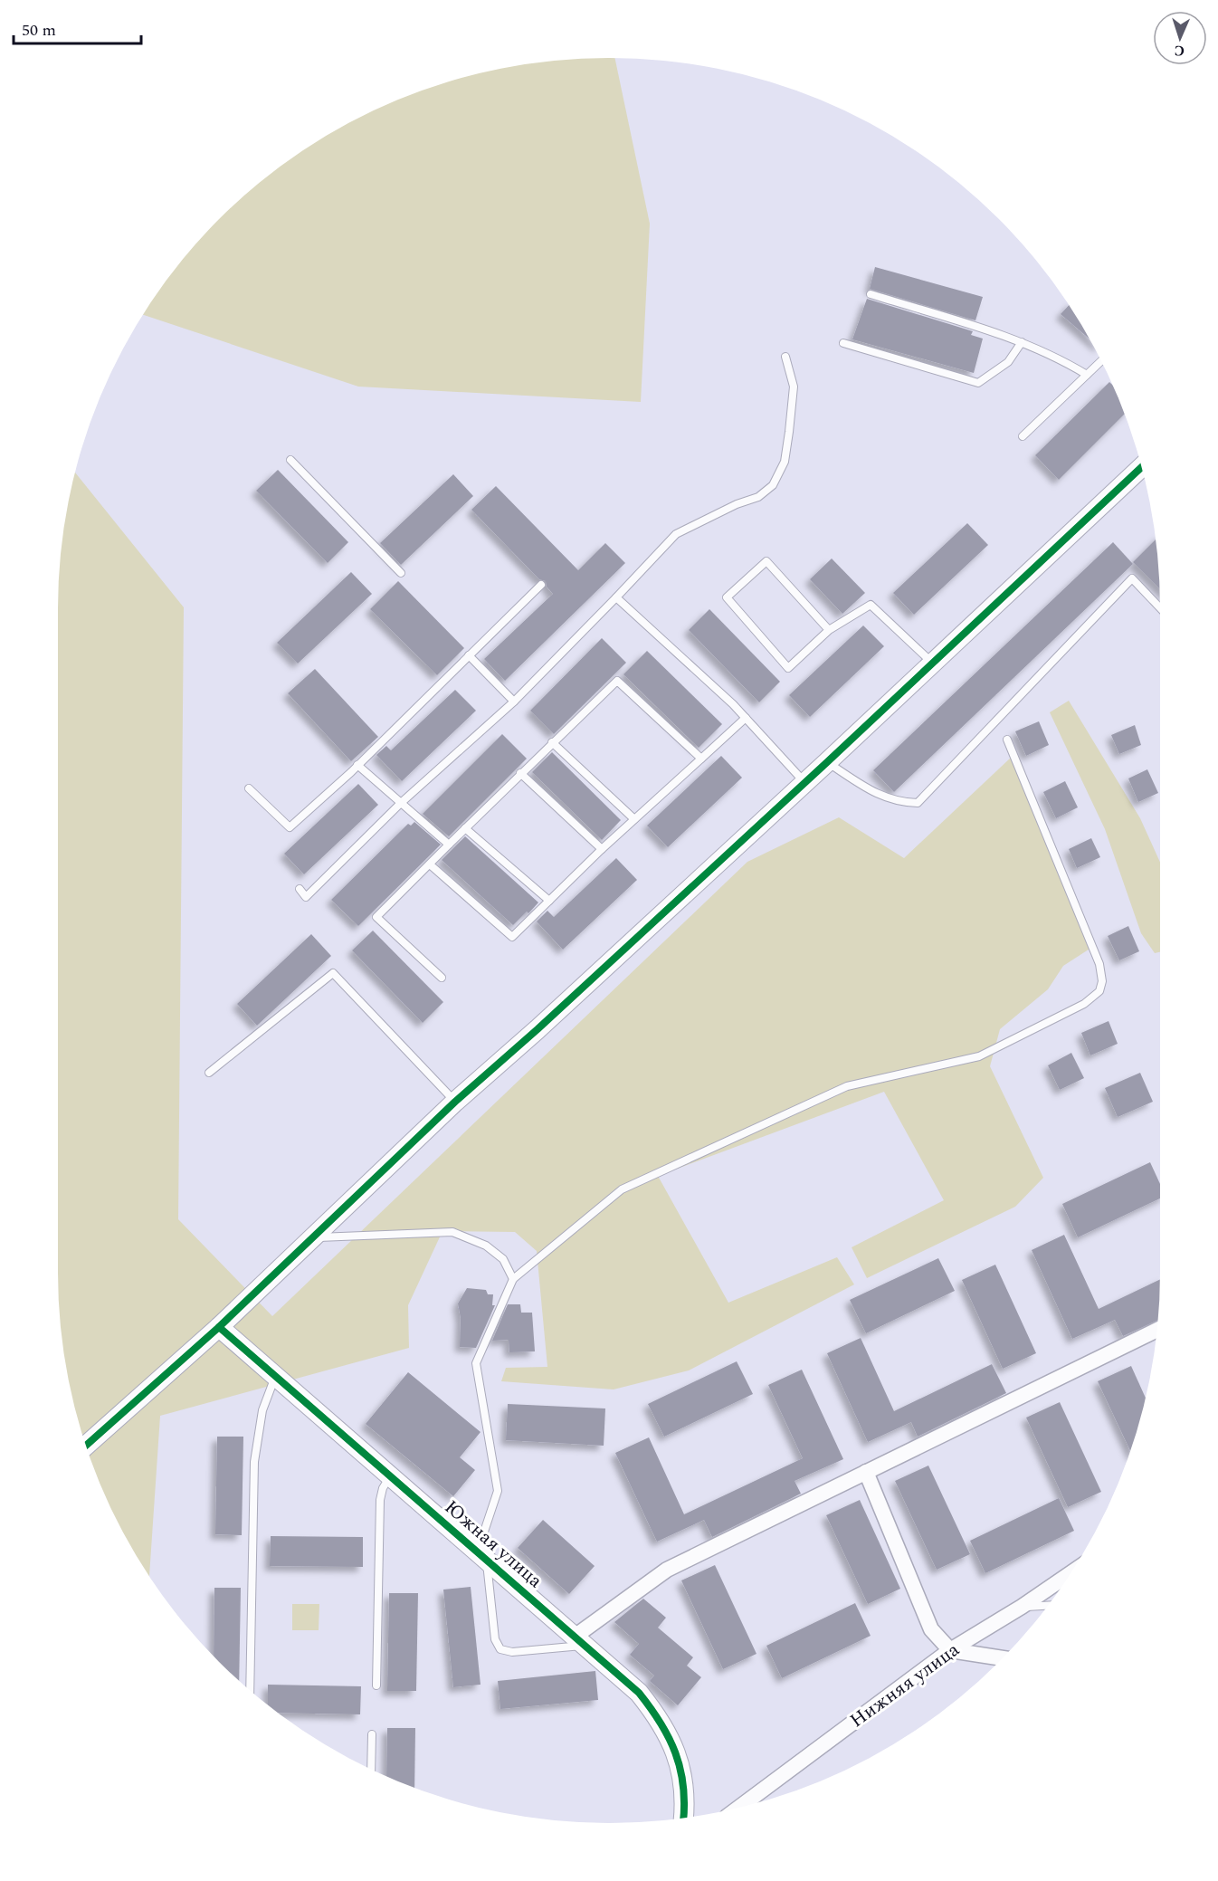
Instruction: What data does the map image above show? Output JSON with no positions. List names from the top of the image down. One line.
{"streets":{"street":["Южная улица","Нижняя улица"]},"scale_bar":"50 m","north":"bottom"}
